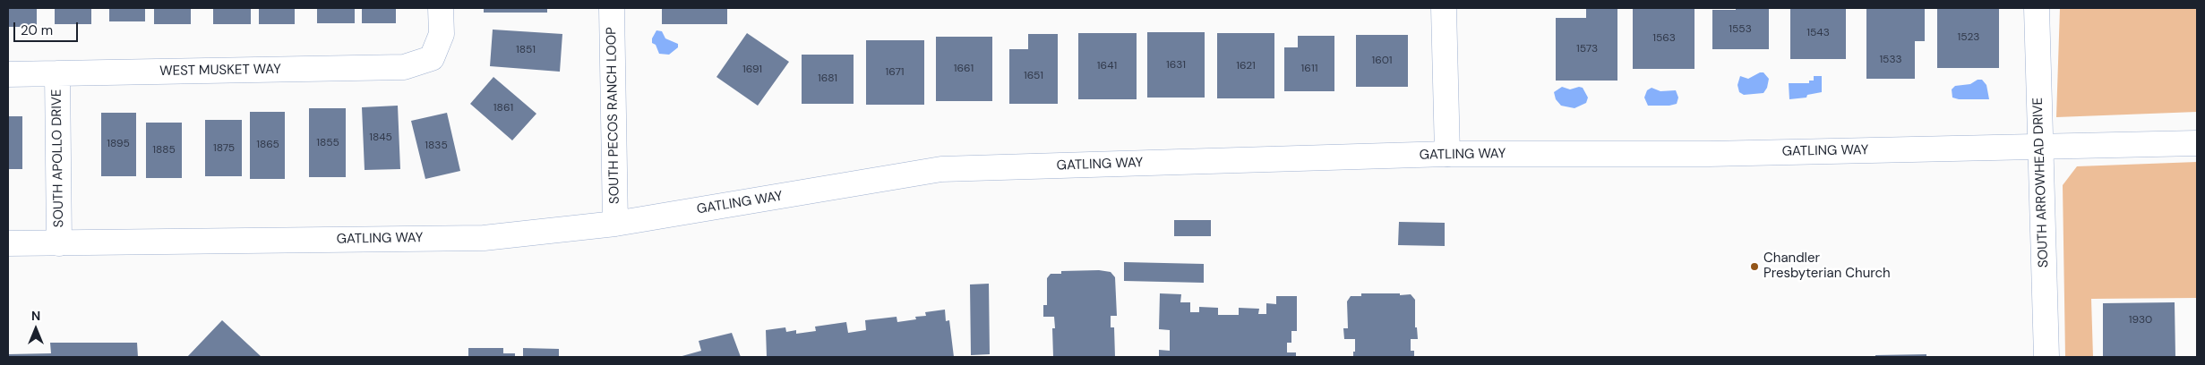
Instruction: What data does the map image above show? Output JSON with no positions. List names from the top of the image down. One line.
{"streets":{"street":["WEST MUSKET WAY","SOUTH PECOS RANCH LOOP","GATLING WAY","SOUTH APOLLO DRIVE","SOUTH ARROWHEAD DRIVE"]},"crossings":[["WEST MUSKET WAY","SOUTH APOLLO DRIVE"],["SOUTH PECOS RANCH LOOP","GATLING WAY"],["GATLING WAY","SOUTH APOLLO DRIVE"],["GATLING WAY","SOUTH ARROWHEAD DRIVE"]],"places":["Chandler Presbyterian Church"],"house_numbers":["1553","1543","1523","1563","1573","1851","1533","1601","1631","1641","1621","1661","1611","1691","1671","1651","1681","1861","1845","1855","1895","1865","1835","1875","1885","1930"],"scale_bar":"20 m","north":"top"}
